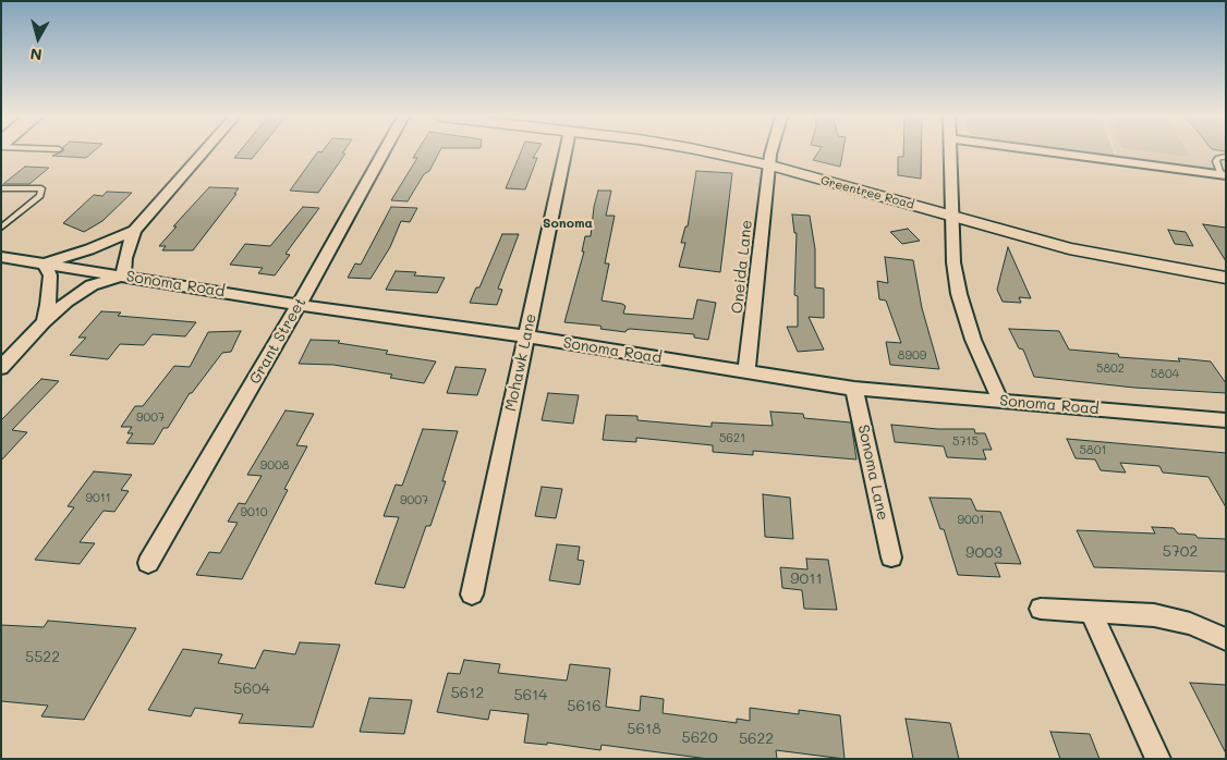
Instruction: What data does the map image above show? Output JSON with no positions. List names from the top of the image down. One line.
{"streets":{"street":["Greentree Road","Oneida Lane","Sonoma Road","Grant Street","Mohawk Lane","Sonoma Lane"]},"crossings":[["Greentree Road","Oneida Lane"],["Oneida Lane","Sonoma Road"],["Sonoma Road","Grant Street"],["Sonoma Road","Mohawk Lane"],["Sonoma Road","Sonoma Lane"]],"districts":["Sonoma"],"house_numbers":["8909","5802","5804","9007","5621","5715","5801","9008","9011","9007","9010","9001","5702","9003","9011","5522","5604","5612","5614","5616","5618","5620","5622"],"north":"bottom"}
